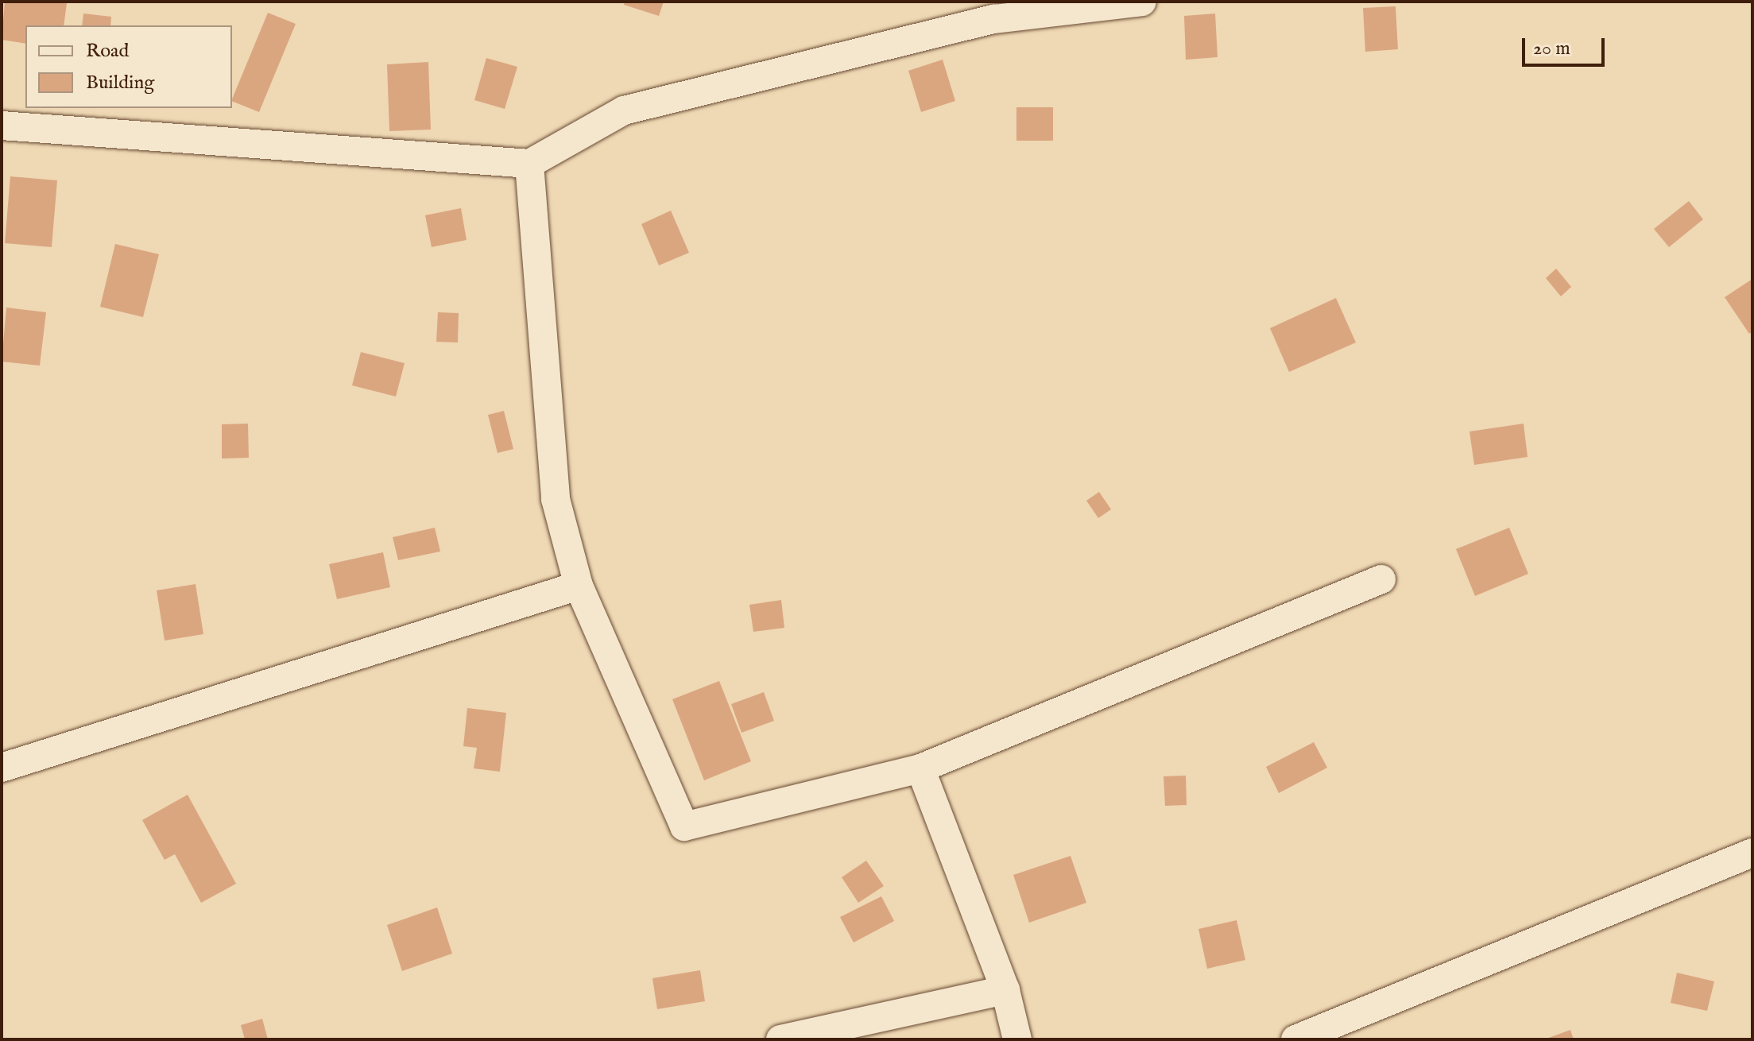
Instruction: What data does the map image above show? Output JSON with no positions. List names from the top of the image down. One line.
{"legend":["Road","Building"],"scale_bar":"20 m"}
